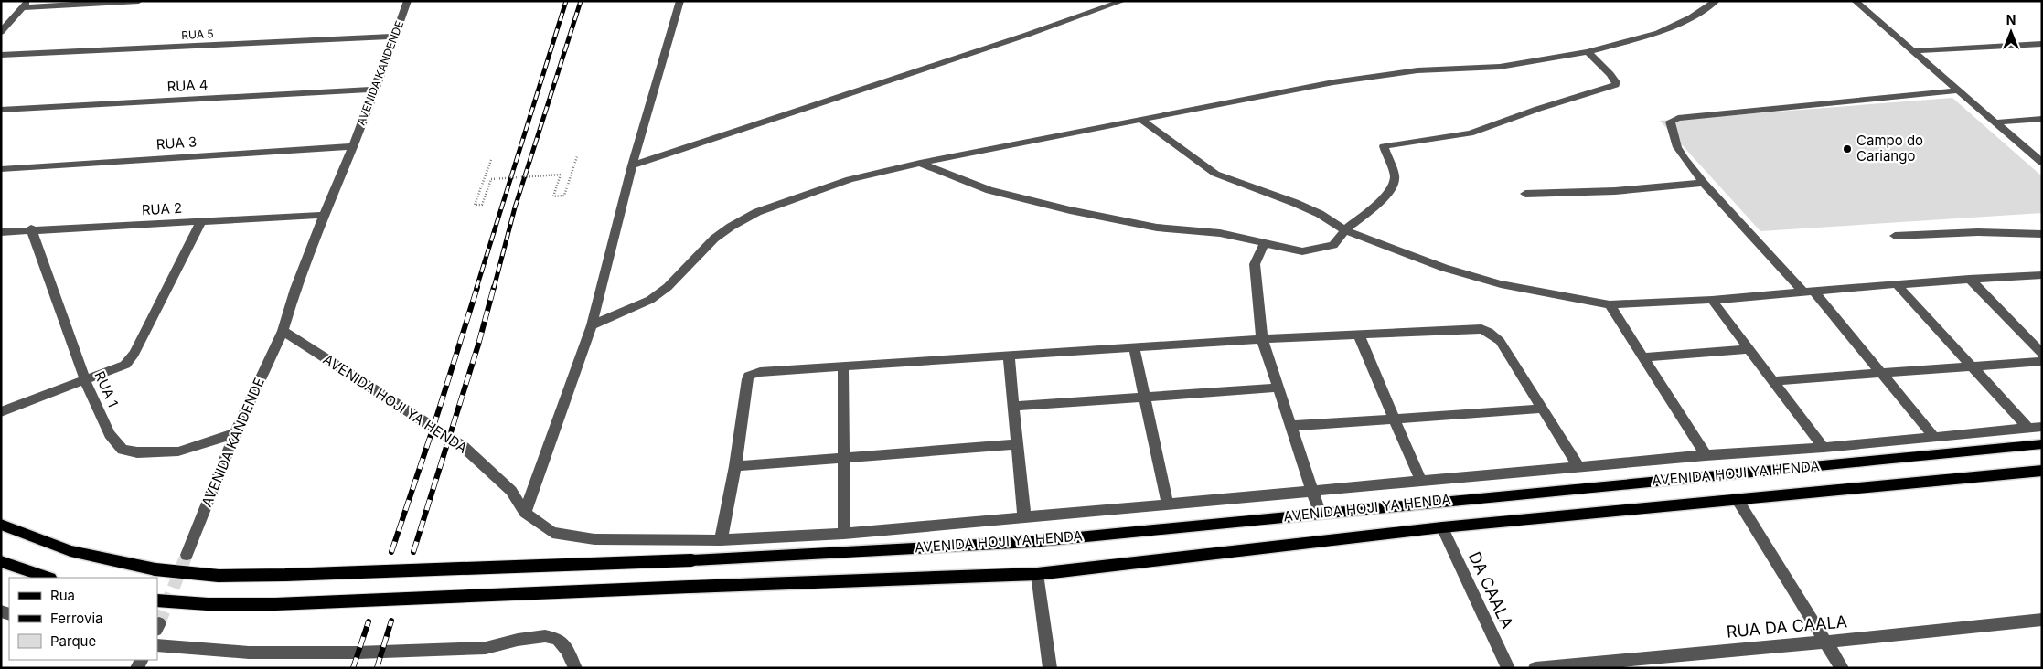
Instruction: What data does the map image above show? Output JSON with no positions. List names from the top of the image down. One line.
{"streets":{"main road":["AVENIDA HOJI YA HENDA"],"street":["RUA 5","AVENIDA KANDENDE","RUA 4","RUA 3","RUA 2","RUA 1","DA CAALA","RUA DA CAALA"]},"crossings":[["RUA 5","AVENIDA KANDENDE"],["AVENIDA KANDENDE","RUA 4"],["AVENIDA KANDENDE","RUA 3"],["AVENIDA KANDENDE","RUA 1"],["AVENIDA KANDENDE","AVENIDA HOJI YA HENDA"],["RUA 2","RUA 1"],["AVENIDA HOJI YA HENDA","DA CAALA"]],"places":["Campo do Cariango"],"legend":["Rua","Ferrovia","Parque"],"north":"top"}
